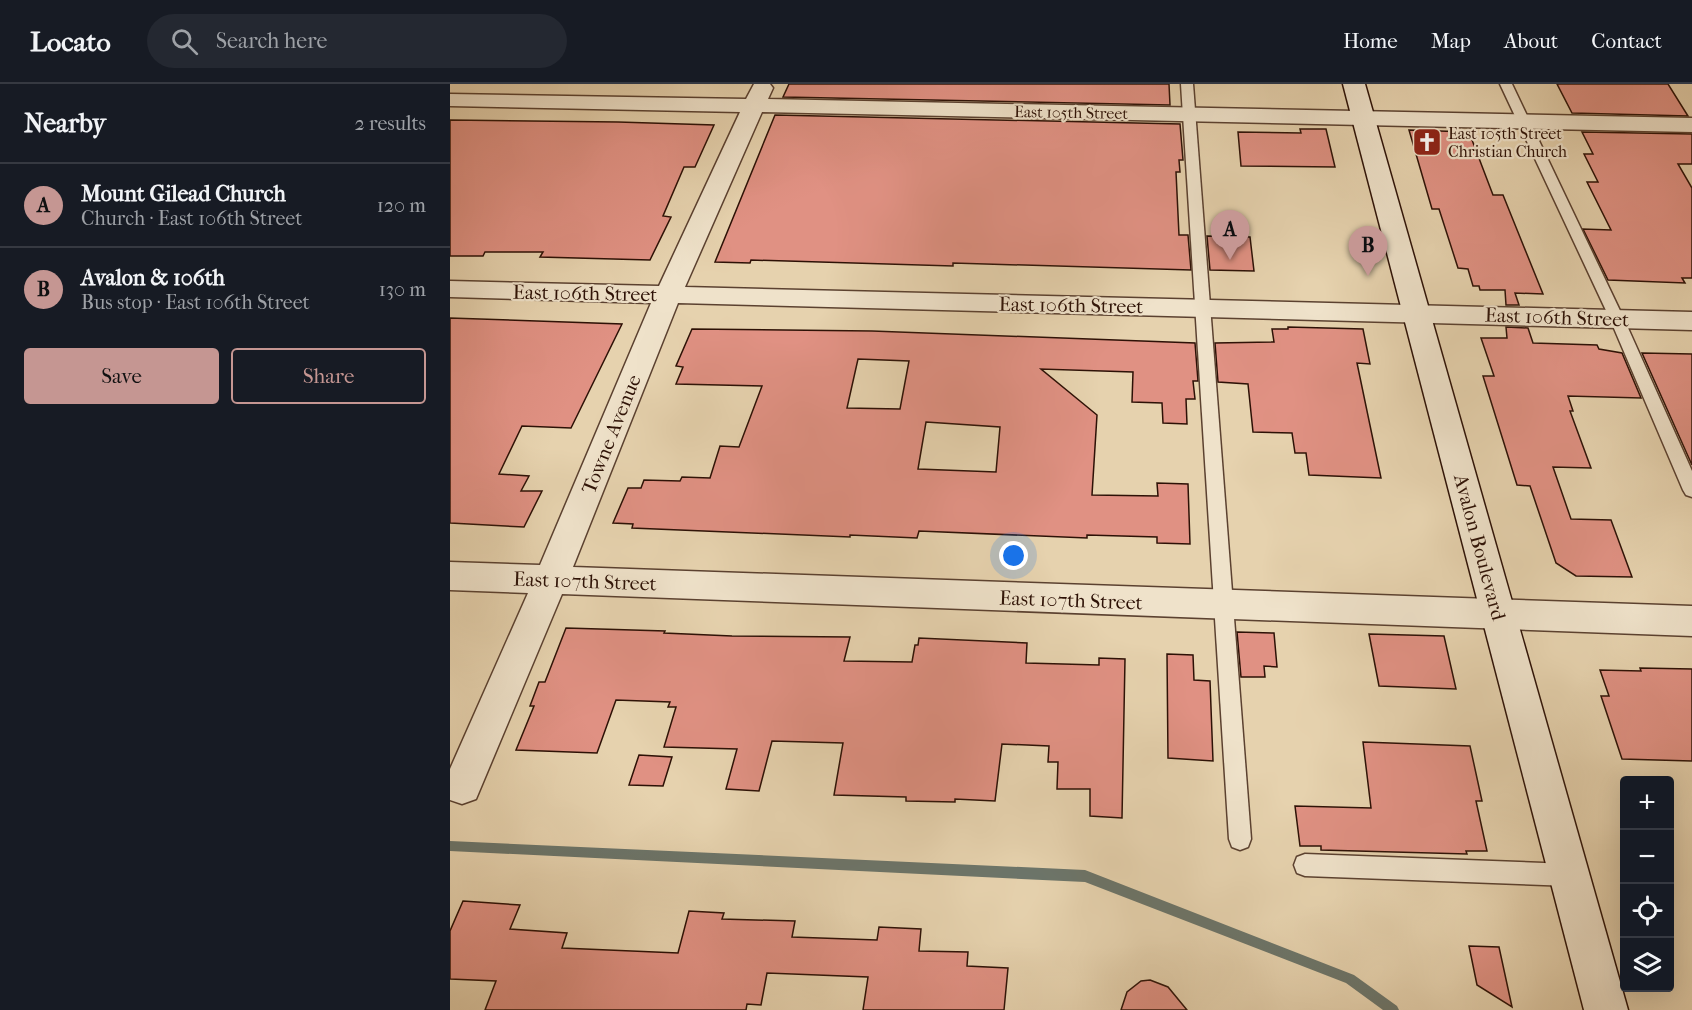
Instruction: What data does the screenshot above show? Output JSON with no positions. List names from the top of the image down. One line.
{"streets":{"street":["East 105th Street","East 106th Street","Towne Avenue","Avalon Boulevard","East 107th Street"]},"crossings":[["East 105th Street","Towne Avenue"],["East 105th Street","Avalon Boulevard"],["East 106th Street","Towne Avenue"],["East 106th Street","Avalon Boulevard"],["Towne Avenue","East 107th Street"],["Avalon Boulevard","East 107th Street"]],"places":{"church":["East 105th Street Christian Church"]},"page":{"header":"Locato","search":"Search here","nav":["Home","Map","About","Contact"],"heading":["Nearby","2 results"],"list":[{"mark":"A","name":"Mount Gilead Church","note":"Church · East 106th Street","value":"120 m"},{"mark":"B","name":"Avalon & 106th","note":"Bus stop · East 106th Street","value":"130 m"}],"pins":["A","B"],"buttons":["Save","Share"],"map_buttons":["+","−"]}}
